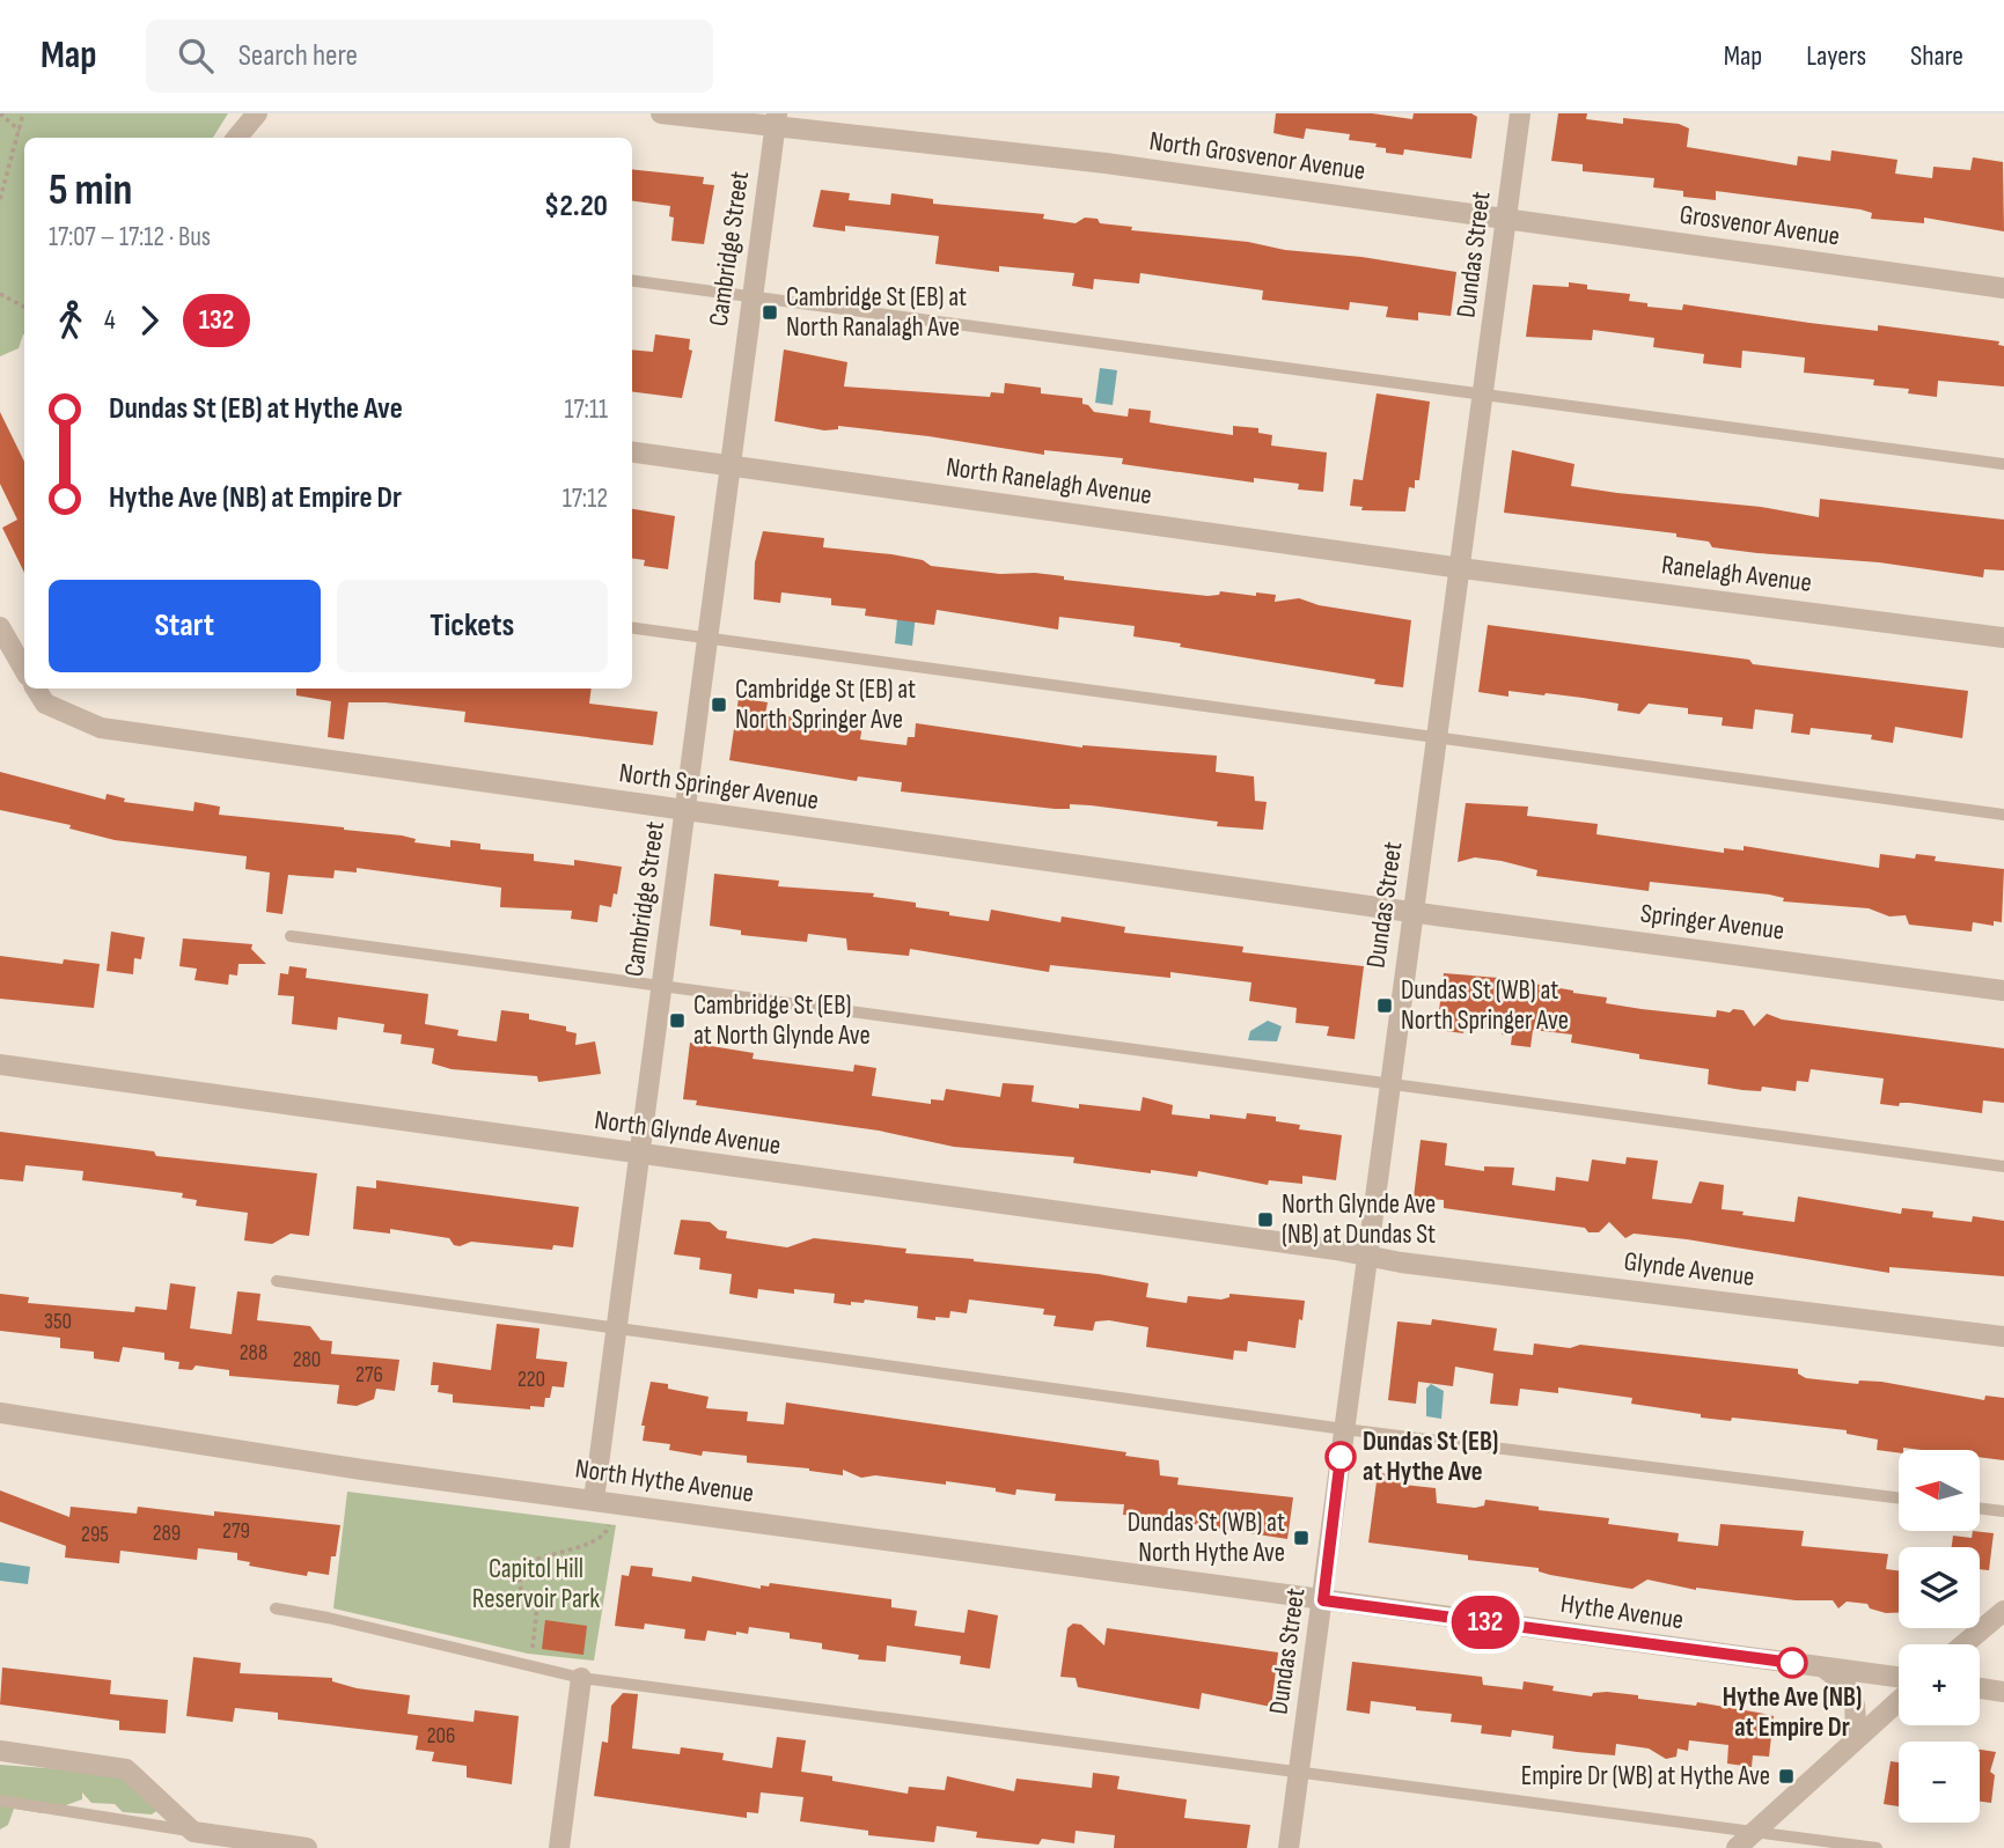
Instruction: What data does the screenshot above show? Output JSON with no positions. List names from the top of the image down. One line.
{"streets":{"street":["North Grosvenor Avenue","Grosvenor Avenue","Cambridge Street","Dundas Street","North Ranelagh Avenue","Ranelagh Avenue","North Springer Avenue","Springer Avenue","North Glynde Avenue","Glynde Avenue","North Hythe Avenue","Hythe Avenue"]},"crossings":[["North Grosvenor Avenue","Grosvenor Avenue"],["North Grosvenor Avenue","Cambridge Street"],["North Grosvenor Avenue","Dundas Street"],["Grosvenor Avenue","Dundas Street"],["Cambridge Street","North Ranelagh Avenue"],["Cambridge Street","North Springer Avenue"],["Cambridge Street","North Glynde Avenue"],["Cambridge Street","North Hythe Avenue"],["Dundas Street","North Ranelagh Avenue"],["Dundas Street","Ranelagh Avenue"],["Dundas Street","North Springer Avenue"],["Dundas Street","Springer Avenue"],["Dundas Street","North Glynde Avenue"],["Dundas Street","Glynde Avenue"],["Dundas Street","North Hythe Avenue"],["Dundas Street","Hythe Avenue"],["North Ranelagh Avenue","Ranelagh Avenue"],["North Springer Avenue","Springer Avenue"],["North Glynde Avenue","Glynde Avenue"],["North Hythe Avenue","Hythe Avenue"]],"parks":["Capitol Hill Reservoir Park"],"places":{"transit":["Cambridge St (EB) at North Ranalagh Ave","Cambridge St (EB) at North Springer Ave","Dundas St (WB) at North Springer Ave","Cambridge St (EB) at North Glynde Ave","North Glynde Ave (NB) at Dundas St","Dundas St (WB) at North Hythe Ave","Empire Dr (WB) at Hythe Ave"],"other":["Dundas St (EB) at Hythe Ave","Hythe Ave (NB) at Empire Dr"]},"lines":["bus line 132"],"house_numbers":["350","288","280","276","220","279","289","295","206"],"north":"left","page":{"header":"Map","search":"Search here","nav":["Map","Layers","Share"],"on_map":"132","heading":["5 min","17:07 – 17:12 · Bus","$2.20"],"legs":["4","132"],"list":[{"name":"Dundas St (EB) at Hythe Ave","value":"17:11"},{"name":"Hythe Ave (NB) at Empire Dr","value":"17:12"}],"buttons":["Start","Tickets"],"map_buttons":["+","−"]}}
